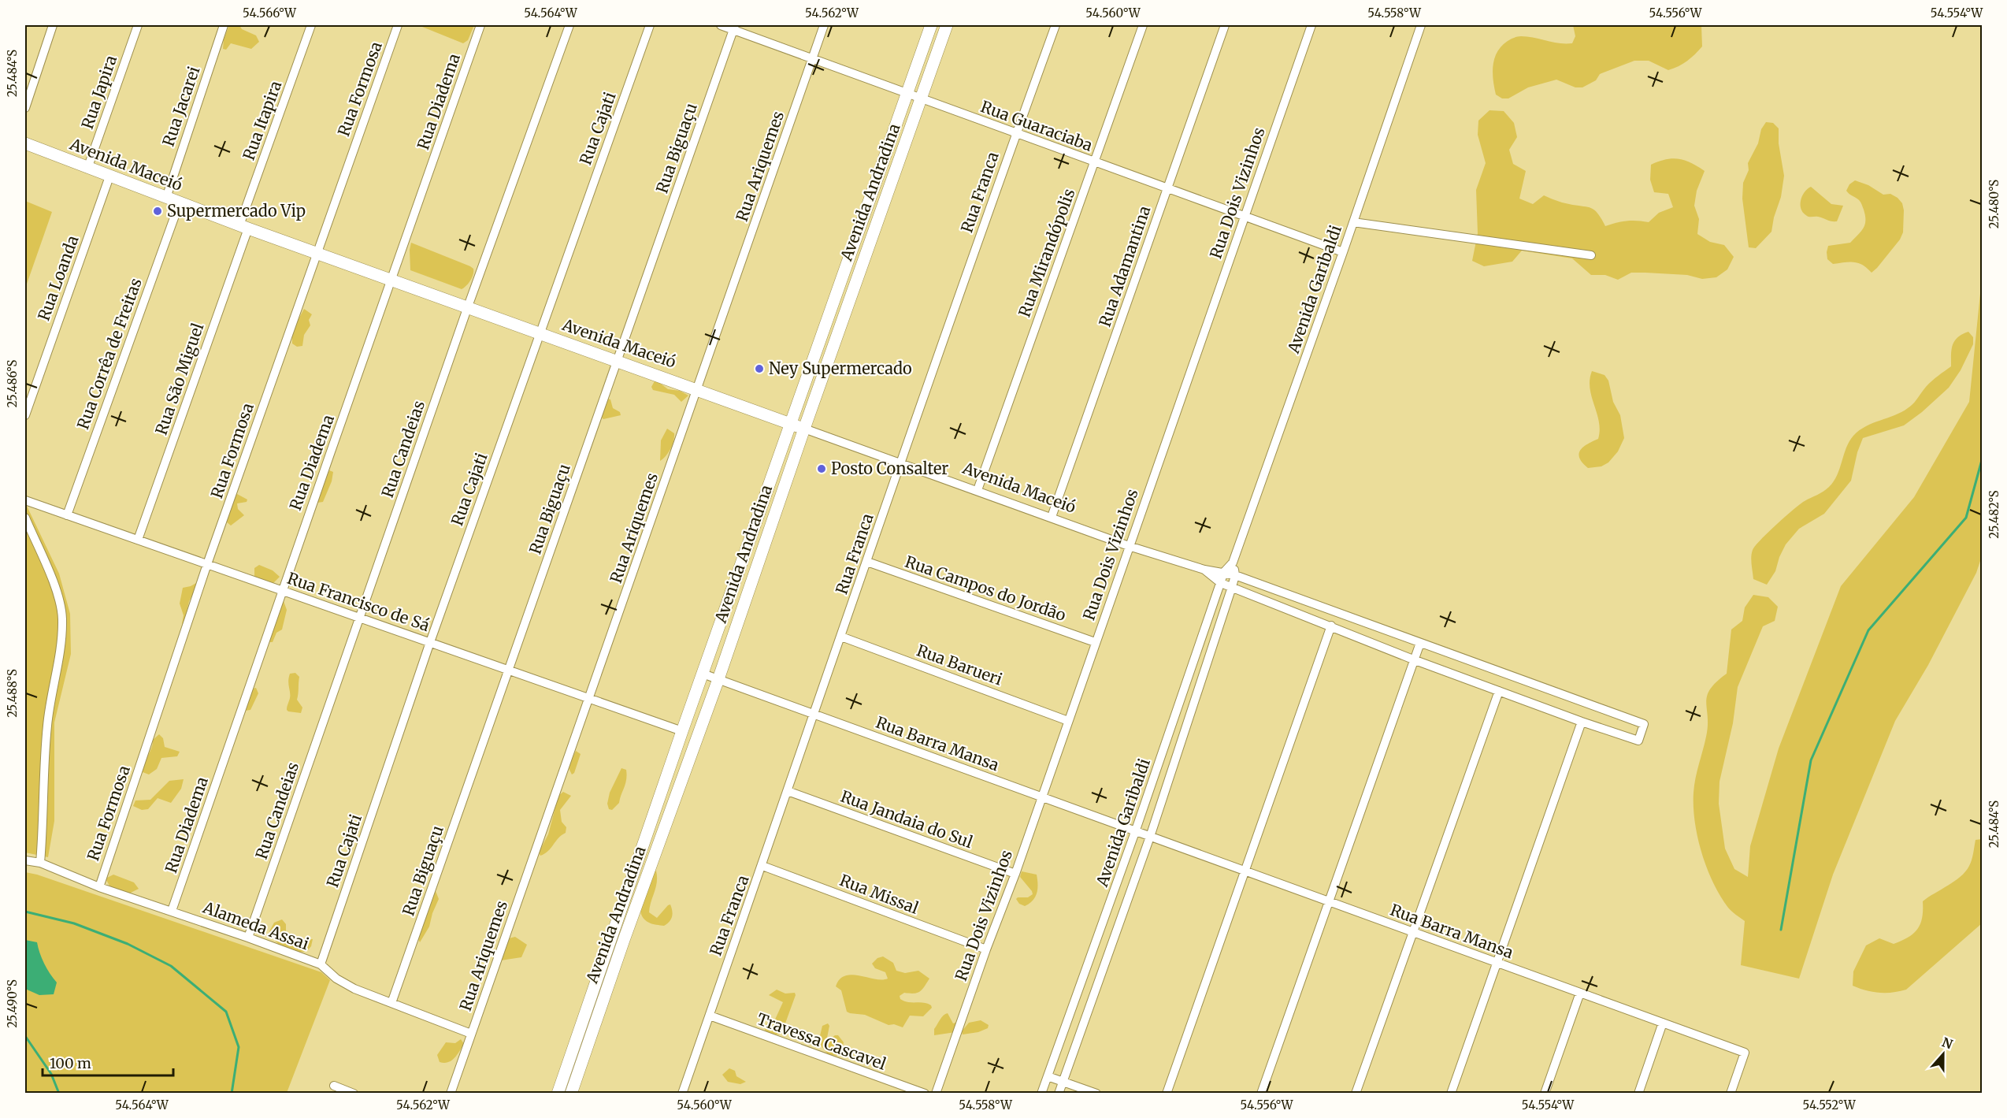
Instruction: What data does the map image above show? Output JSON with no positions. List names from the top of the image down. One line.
{"streets":{"main road":["Avenida Maceió","Avenida Andradina"],"street":["Rua Formosa","Rua Japira","Rua Diadema","Rua Jacarei","Rua Itapira","Rua Guaraciaba","Rua Cajati","Rua Biguaçu","Rua Ariquemes","Rua Franca","Rua Dois Vizinhos","Rua Mirandópolis","Rua Adamantina","Rua Loanda","Avenida Garibaldi","Rua Corrêa de Freitas","Rua São Miguel","Rua Candeias","Rua Campos do Jordão","Rua Francisco de Sá","Rua Barueri","Rua Barra Mansa","Rua Jandaia do Sul","Rua Missal","Alameda Assai","Travessa Cascavel"]},"crossings":[["Rua Formosa","Avenida Maceió"],["Rua Formosa","Rua Francisco de Sá"],["Rua Formosa","Alameda Assai"],["Rua Japira","Avenida Maceió"],["Rua Diadema","Avenida Maceió"],["Rua Diadema","Rua Francisco de Sá"],["Rua Diadema","Alameda Assai"],["Rua Jacarei","Avenida Maceió"],["Rua Itapira","Avenida Maceió"],["Rua Itapira","Rua São Miguel"],["Rua Guaraciaba","Rua Biguaçu"],["Rua Guaraciaba","Rua Ariquemes"],["Rua Guaraciaba","Avenida Andradina"],["Rua Guaraciaba","Rua Franca"],["Rua Guaraciaba","Rua Dois Vizinhos"],["Rua Guaraciaba","Rua Mirandópolis"],["Rua Guaraciaba","Rua Adamantina"],["Rua Guaraciaba","Avenida Garibaldi"],["Rua Cajati","Avenida Maceió"],["Rua Cajati","Rua Francisco de Sá"],["Rua Cajati","Alameda Assai"],["Rua Biguaçu","Avenida Maceió"],["Rua Biguaçu","Rua Francisco de Sá"],["Rua Biguaçu","Alameda Assai"],["Avenida Maceió","Rua Ariquemes"],["Avenida Maceió","Avenida Andradina"],["Avenida Maceió","Rua Franca"],["Avenida Maceió","Rua Dois Vizinhos"],["Avenida Maceió","Rua Mirandópolis"],["Avenida Maceió","Rua Adamantina"],["Avenida Maceió","Rua Loanda"],["Avenida Maceió","Avenida Garibaldi"],["Avenida Maceió","Rua Corrêa de Freitas"],["Avenida Maceió","Rua São Miguel"],["Avenida Maceió","Rua Candeias"],["Rua Ariquemes","Rua Francisco de Sá"],["Rua Ariquemes","Alameda Assai"],["Avenida Andradina","Rua Francisco de Sá"],["Avenida Andradina","Rua Barra Mansa"],["Rua Franca","Rua Campos do Jordão"],["Rua Franca","Rua Barueri"],["Rua Franca","Rua Barra Mansa"],["Rua Franca","Rua Jandaia do Sul"],["Rua Franca","Rua Missal"],["Rua Franca","Travessa Cascavel"],["Rua Dois Vizinhos","Rua Campos do Jordão"],["Rua Dois Vizinhos","Rua Barueri"],["Rua Dois Vizinhos","Rua Barra Mansa"],["Rua Dois Vizinhos","Rua Jandaia do Sul"],["Rua Dois Vizinhos","Rua Missal"],["Avenida Garibaldi","Rua Barra Mansa"],["Rua Corrêa de Freitas","Rua Francisco de Sá"],["Rua São Miguel","Rua Francisco de Sá"],["Rua Candeias","Rua Francisco de Sá"],["Rua Candeias","Alameda Assai"]],"places":["Supermercado Vip","Ney Supermercado","Posto Consalter"],"scale_bar":"100 m","north":"top","coordinates":["54.566°W","54.564°W","54.562°W","54.560°W","54.558°W","54.556°W","54.554°W","25.484°S","25.480°S","25.486°S","25.482°S","25.488°S","25.490°S","54.552°W"]}
